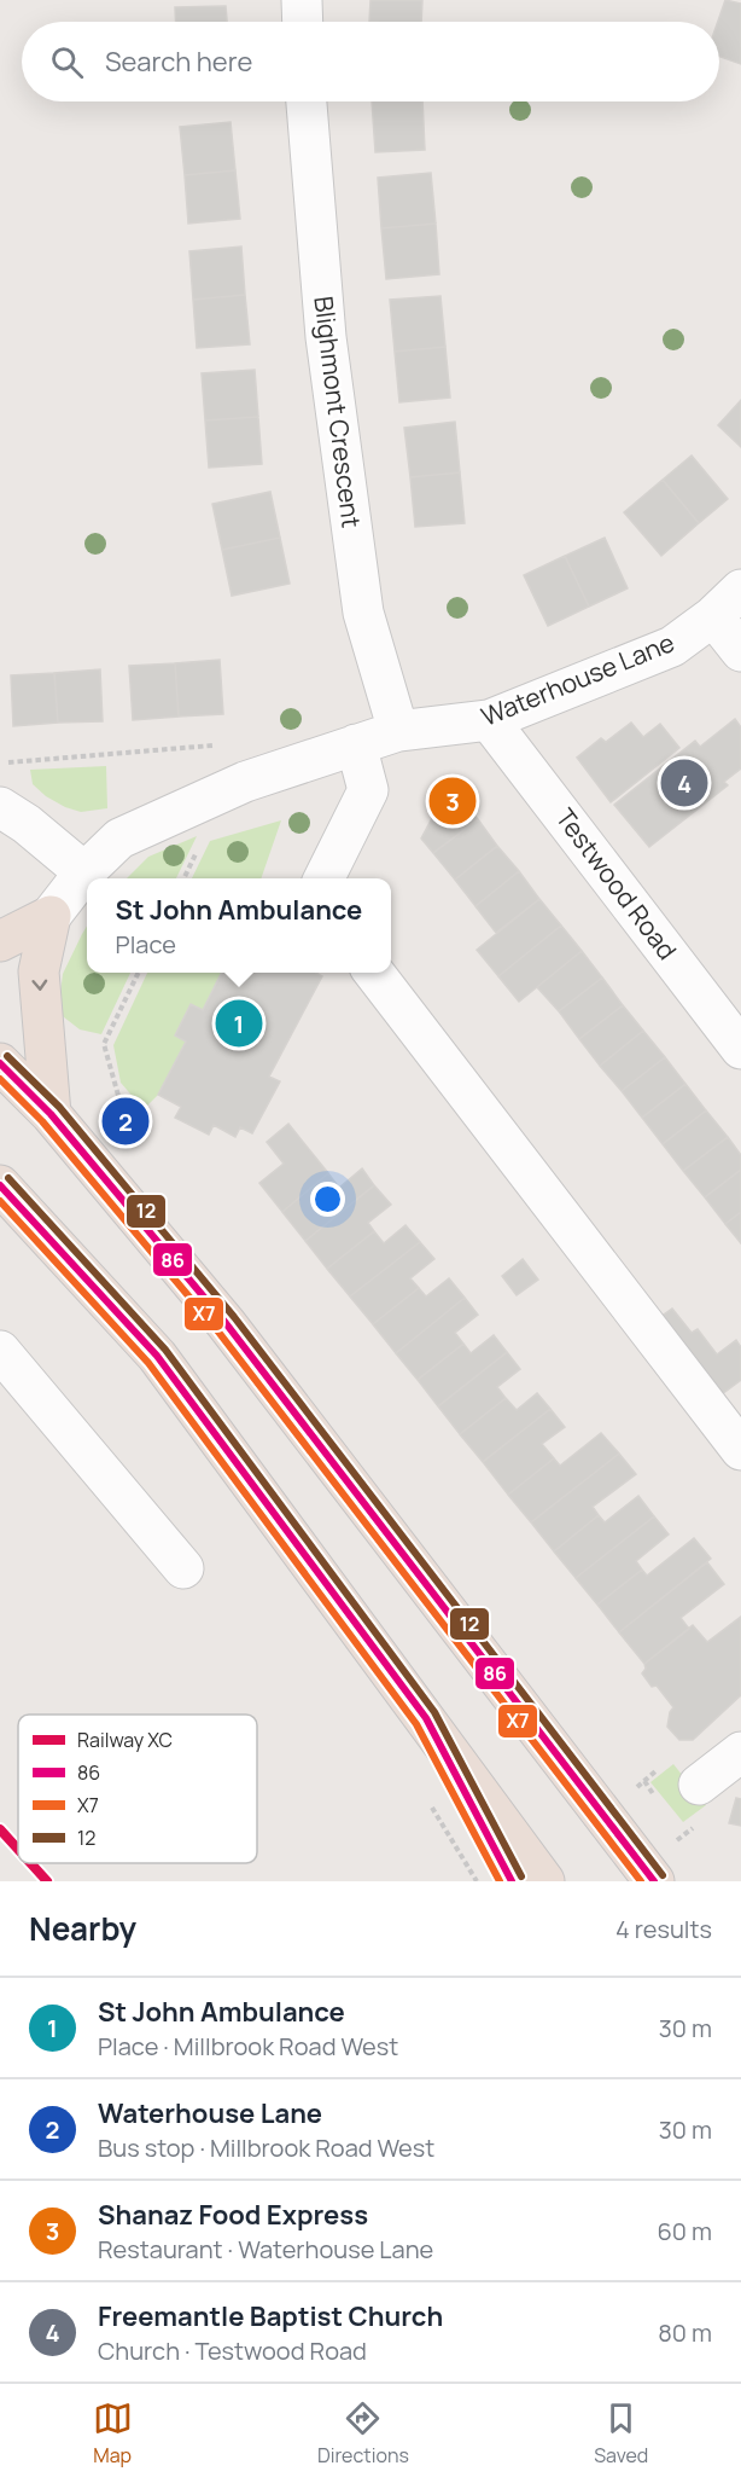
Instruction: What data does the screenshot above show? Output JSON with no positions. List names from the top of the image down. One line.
{"streets":{"street":["Blighmont Crescent","Waterhouse Lane","Testwood Road"]},"crossings":[["Blighmont Crescent","Waterhouse Lane"],["Waterhouse Lane","Testwood Road"]],"lines":["transit line 12","transit line 86","transit line X7","rail line XC"],"legend":["Railway XC","86","X7","12"],"page":{"search":"Search here","pins":["4","3","1","2"],"popup":["St John Ambulance","Place"],"heading":["Nearby","4 results"],"list":[{"mark":"1","name":"St John Ambulance","note":"Place · Millbrook Road West","value":"30 m"},{"mark":"2","name":"Waterhouse Lane","note":"Bus stop · Millbrook Road West","value":"30 m"},{"mark":"3","name":"Shanaz Food Express","note":"Restaurant · Waterhouse Lane","value":"60 m"},{"mark":"4","name":"Freemantle Baptist Church","note":"Church · Testwood Road","value":"80 m"}],"nav":["Map","Directions","Saved"]}}
